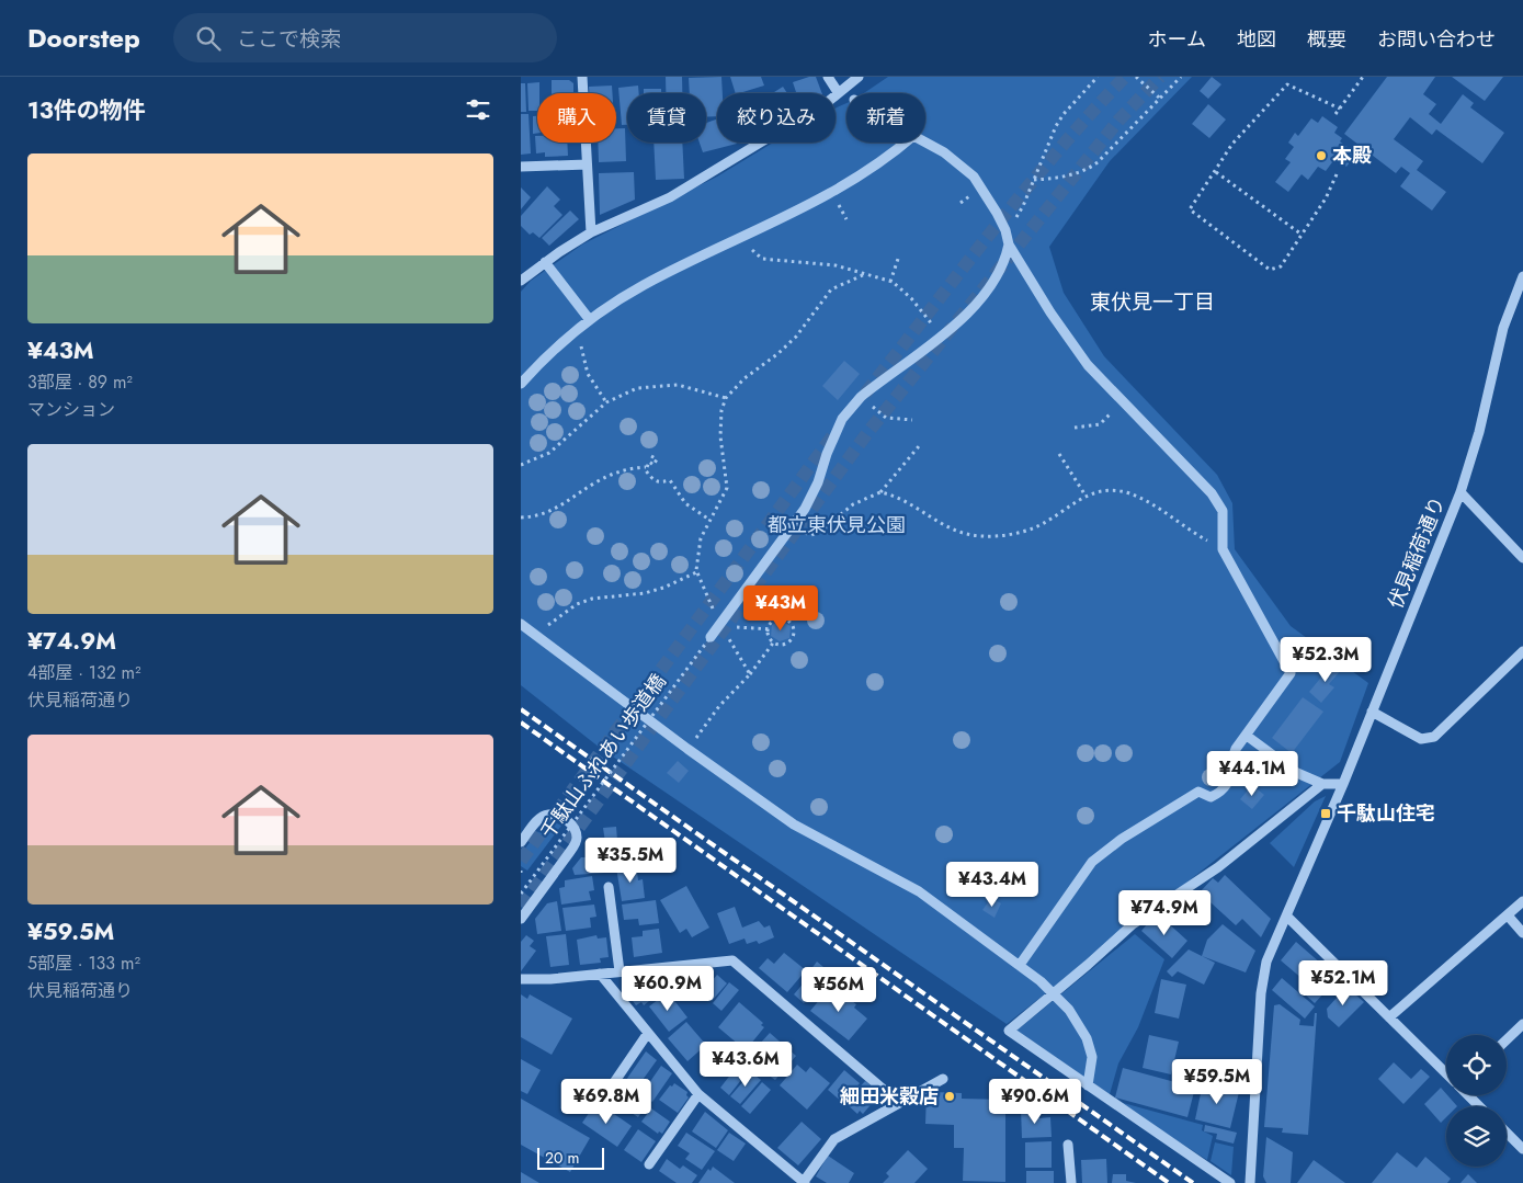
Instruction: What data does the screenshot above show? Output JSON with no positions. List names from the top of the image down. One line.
{"streets":{"street":["伏見稲荷通り"],"path":["千駄山ふれあい歩道橋"]},"districts":["東伏見一丁目"],"parks":["都立東伏見公園"],"places":{"other":["本殿","細田米穀店"],"transit":["千駄山住宅"]},"scale_bar":"20 m","page":{"header":"Doorstep","search":"ここで検索","nav":["ホーム","地図","概要","お問い合わせ"],"heading":"13件の物件","chip":["購入","賃貸","絞り込み","新着"],"list":[{"name":"¥43M","note":"3部屋 · 89 m² · マンション"},{"name":"¥74.9M","note":"4部屋 · 132 m² · 伏見稲荷通り"},{"name":"¥59.5M","note":"5部屋 · 133 m² · 伏見稲荷通り"}],"price":["¥43M","¥52.3M","¥44.1M","¥35.5M","¥43.4M","¥74.9M","¥52.1M","¥60.9M","¥56M","¥43.6M","¥59.5M","¥69.8M","¥90.6M"],"scale":"20 m"}}
